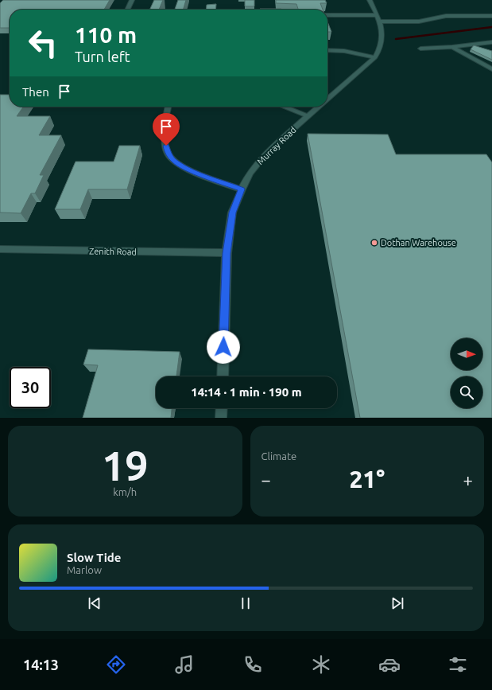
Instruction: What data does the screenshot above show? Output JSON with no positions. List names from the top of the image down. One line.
{"streets":{"street":["Murray Road","Zenith Road"]},"crossings":[["Murray Road","Zenith Road"]],"places":["Dothan Warehouse"],"north":"right","page":{"turn":["110 m","Turn left"],"then":"Then","limit":"30","trip":"14:14 · 1 min · 190 m","tile":[["19","km/h"],"Climate"],"heat":["−","21°","+"],"song":["Slow Tide","Marlow"],"tabs":"14:13"}}
